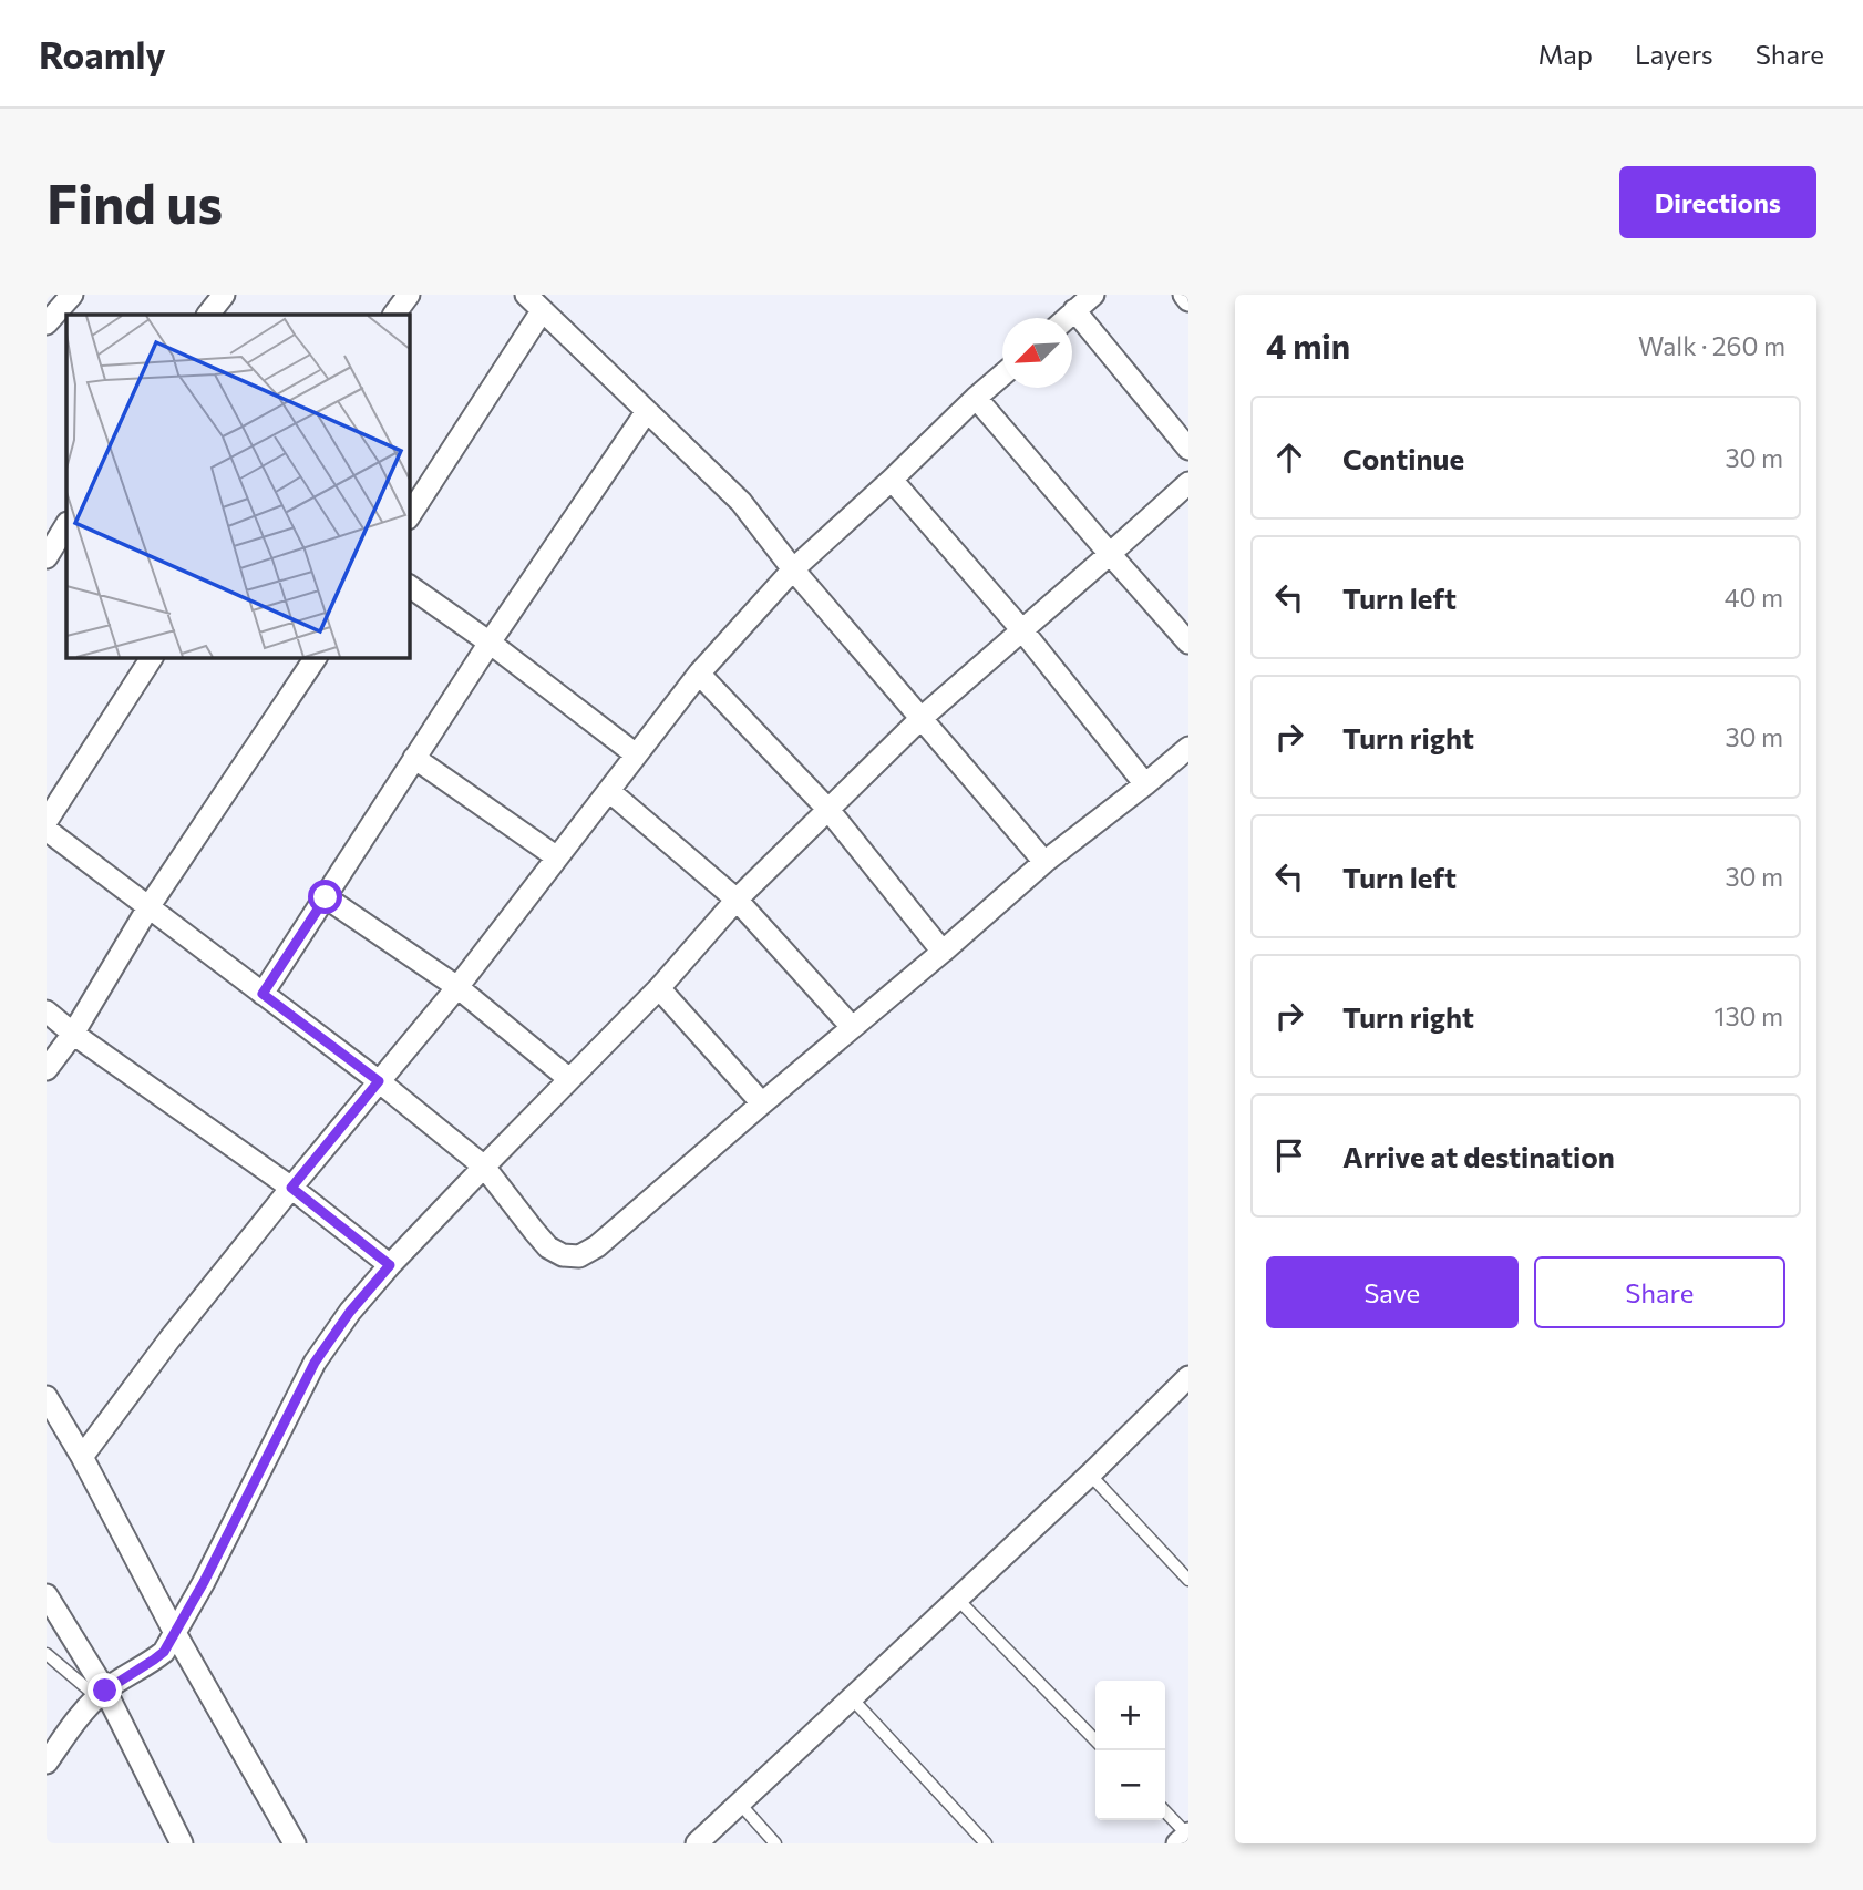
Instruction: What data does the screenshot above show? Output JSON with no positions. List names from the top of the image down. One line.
{"north":"bottom left","page":{"header":"Roamly","nav":["Map","Layers","Share"],"buttons":["Directions",["Save","Share"]],"title":"Find us","heading":["4 min","Walk · 260 m"],"list":[["Continue","30 m"],["Turn left","40 m"],["Turn right","30 m"],["Turn left","30 m"],["Turn right","130 m"],"Arrive at destination"],"map_buttons":["+","−"]}}
